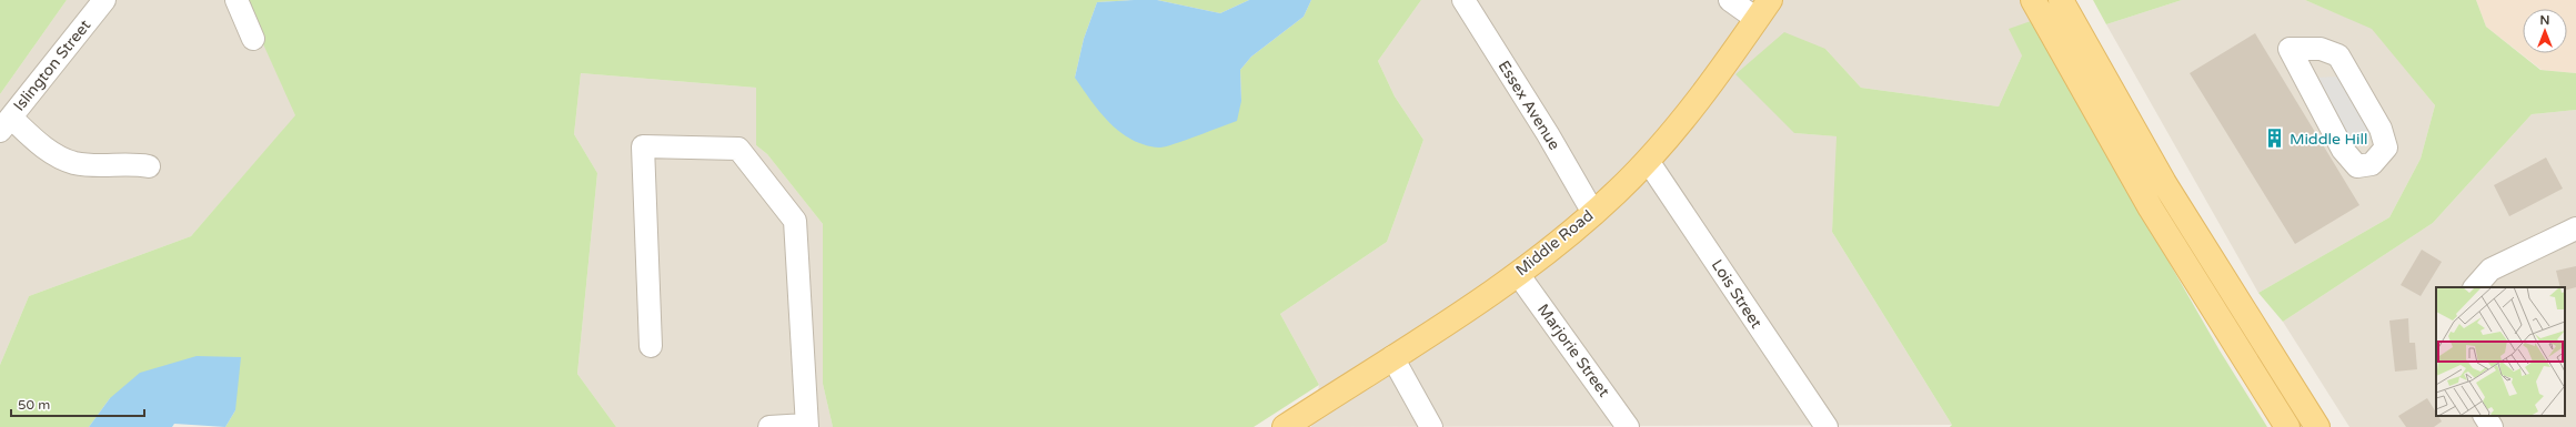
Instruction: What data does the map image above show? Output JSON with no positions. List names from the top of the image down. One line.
{"streets":{"main road":["Middle Road"],"street":["Islington Street","Essex Avenue","Lois Street","Marjorie Street"]},"crossings":[["Essex Avenue","Middle Road"],["Middle Road","Lois Street"],["Middle Road","Marjorie Street"]],"places":{"building":["Middle Hill"]},"scale_bar":"50 m","north":"top"}
